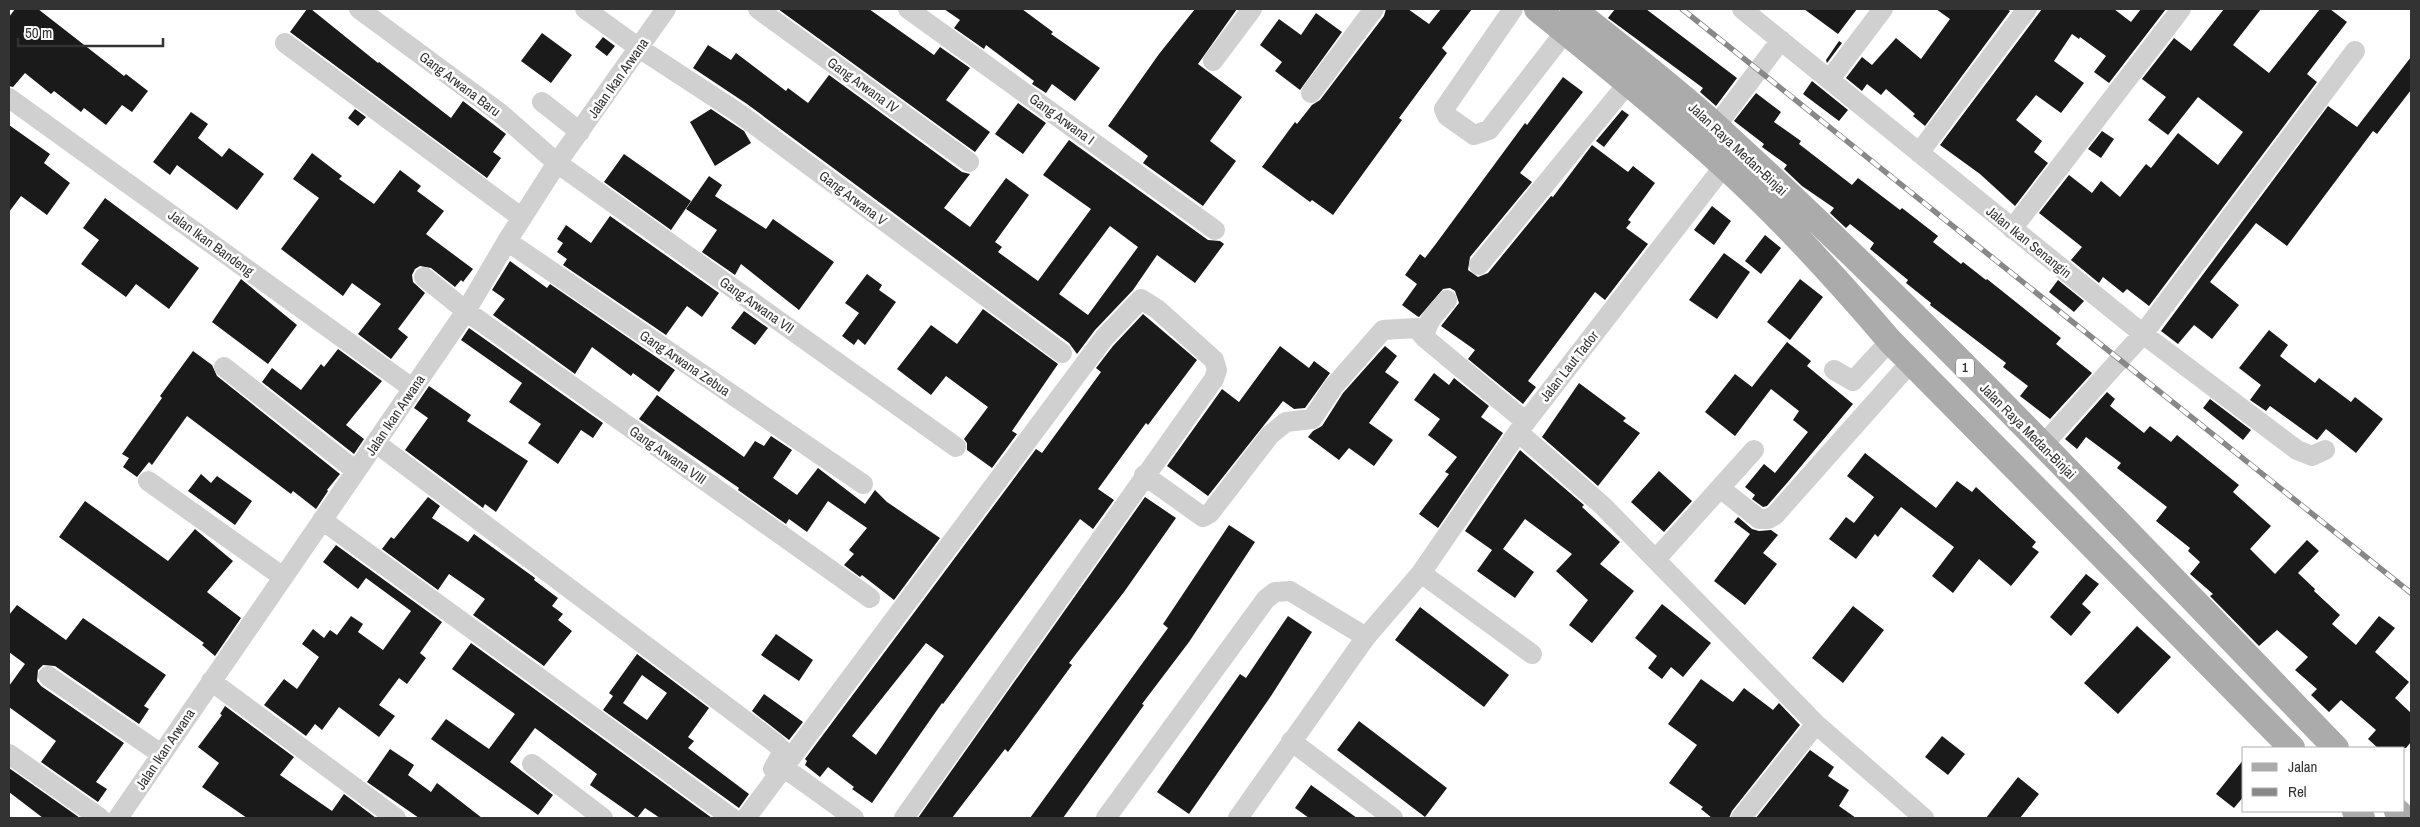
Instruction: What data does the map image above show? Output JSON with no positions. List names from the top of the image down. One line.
{"streets":{"main road":["Jalan Raya Medan-Binjai","1"],"street":["Jalan Ikan Arwana","Gang Arwana Baru","Gang Arwana IV","Gang Arwana I","Gang Arwana V","Jalan Ikan Senangin","Jalan Ikan Bandeng","Gang Arwana VII","Gang Arwana Zebua","Jalan Laut Tador","Gang Arwana VIII"]},"crossings":[["Jalan Ikan Arwana","Gang Arwana Baru"],["Jalan Ikan Arwana","Gang Arwana V"],["Jalan Ikan Arwana","Jalan Ikan Bandeng"],["Jalan Ikan Arwana","Gang Arwana VII"],["Jalan Ikan Arwana","Gang Arwana Zebua"],["Jalan Ikan Arwana","Gang Arwana VIII"],["Gang Arwana Baru","Gang Arwana VII"],["Jalan Raya Medan-Binjai","Jalan Laut Tador"]],"legend":["Jalan","Rel"],"scale_bar":"50 m"}
